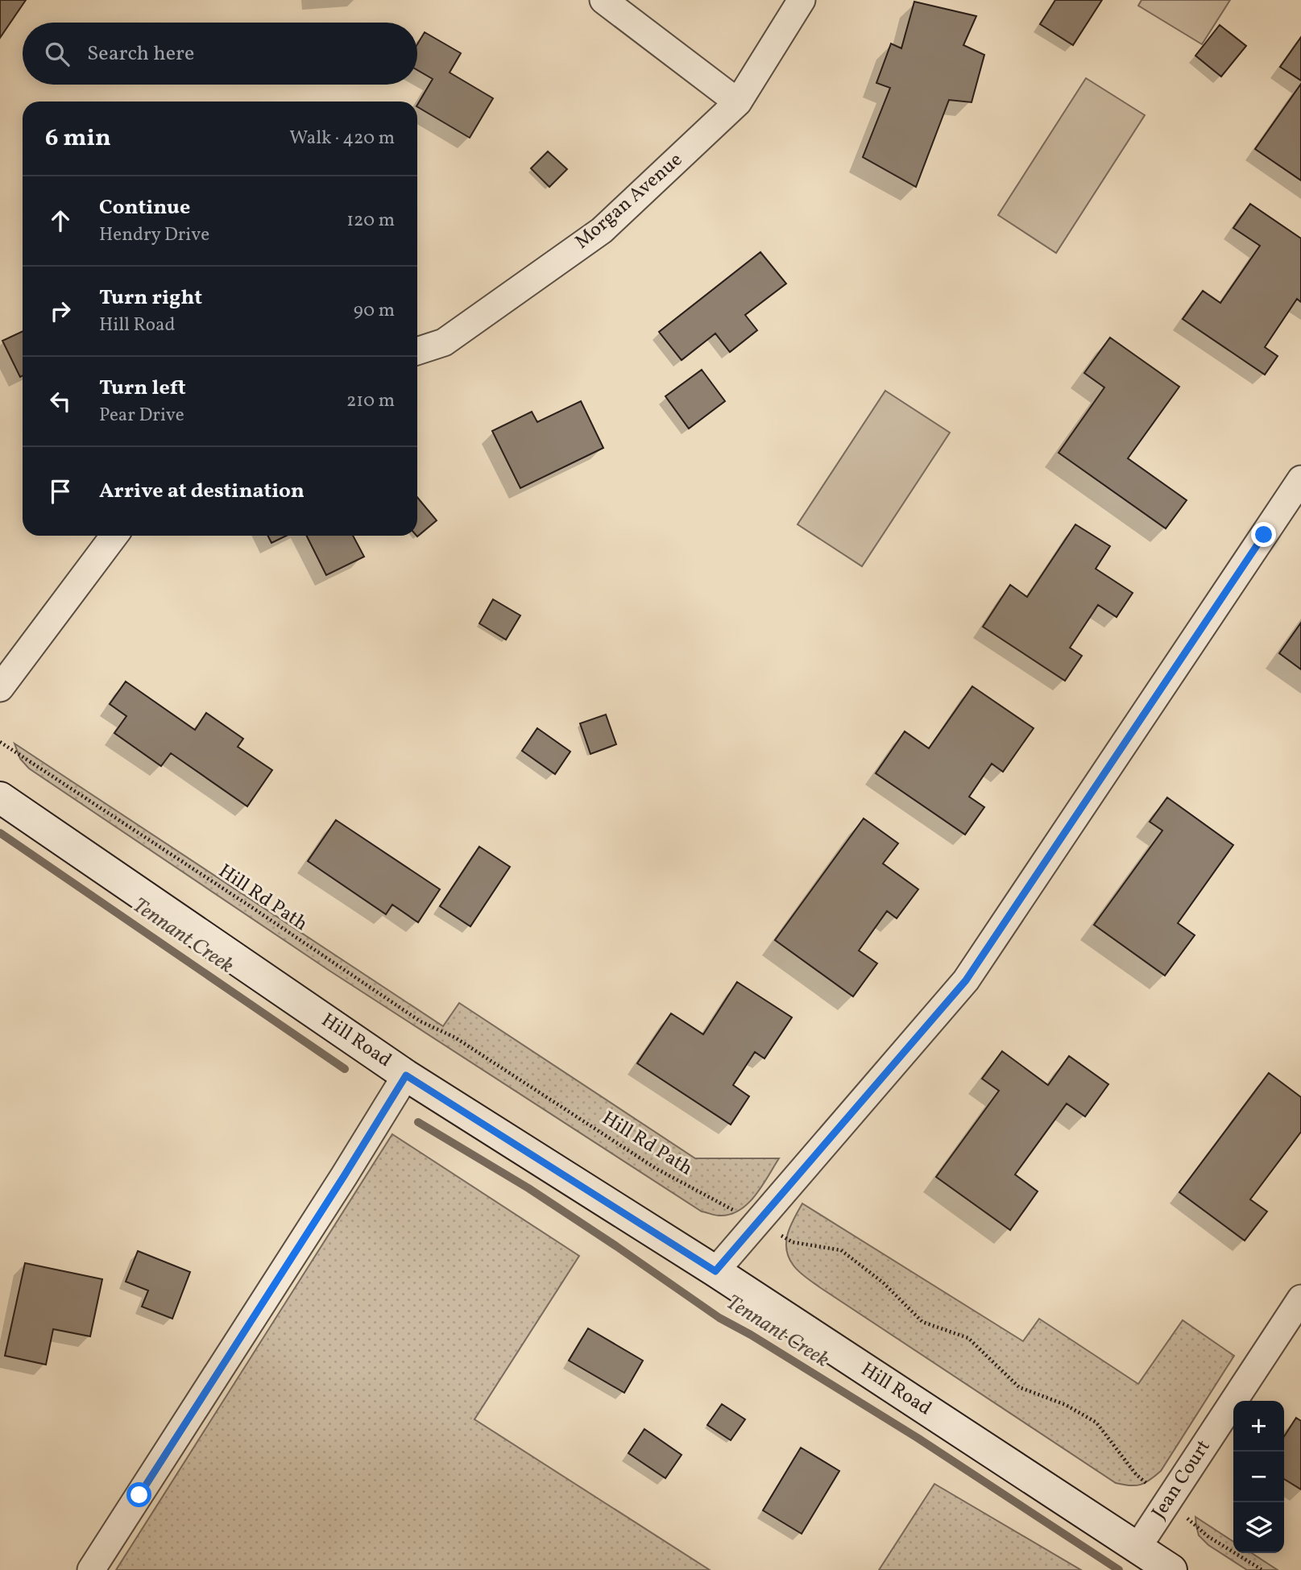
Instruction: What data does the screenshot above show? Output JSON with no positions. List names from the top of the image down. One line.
{"streets":{"main road":["Hill Road"],"street":["Morgan Avenue","Jean Court"],"path":["Hill Rd Path"]},"crossings":[["Hill Road","Jean Court"]],"water":["Tennant Creek"],"page":{"search":"Search here","heading":["6 min","Walk · 420 m"],"list":[["Continue","Hendry Drive","120 m"],["Turn right","Hill Road","90 m"],["Turn left","Pear Drive","210 m"],"Arrive at destination"],"map_buttons":["+","−"]}}
